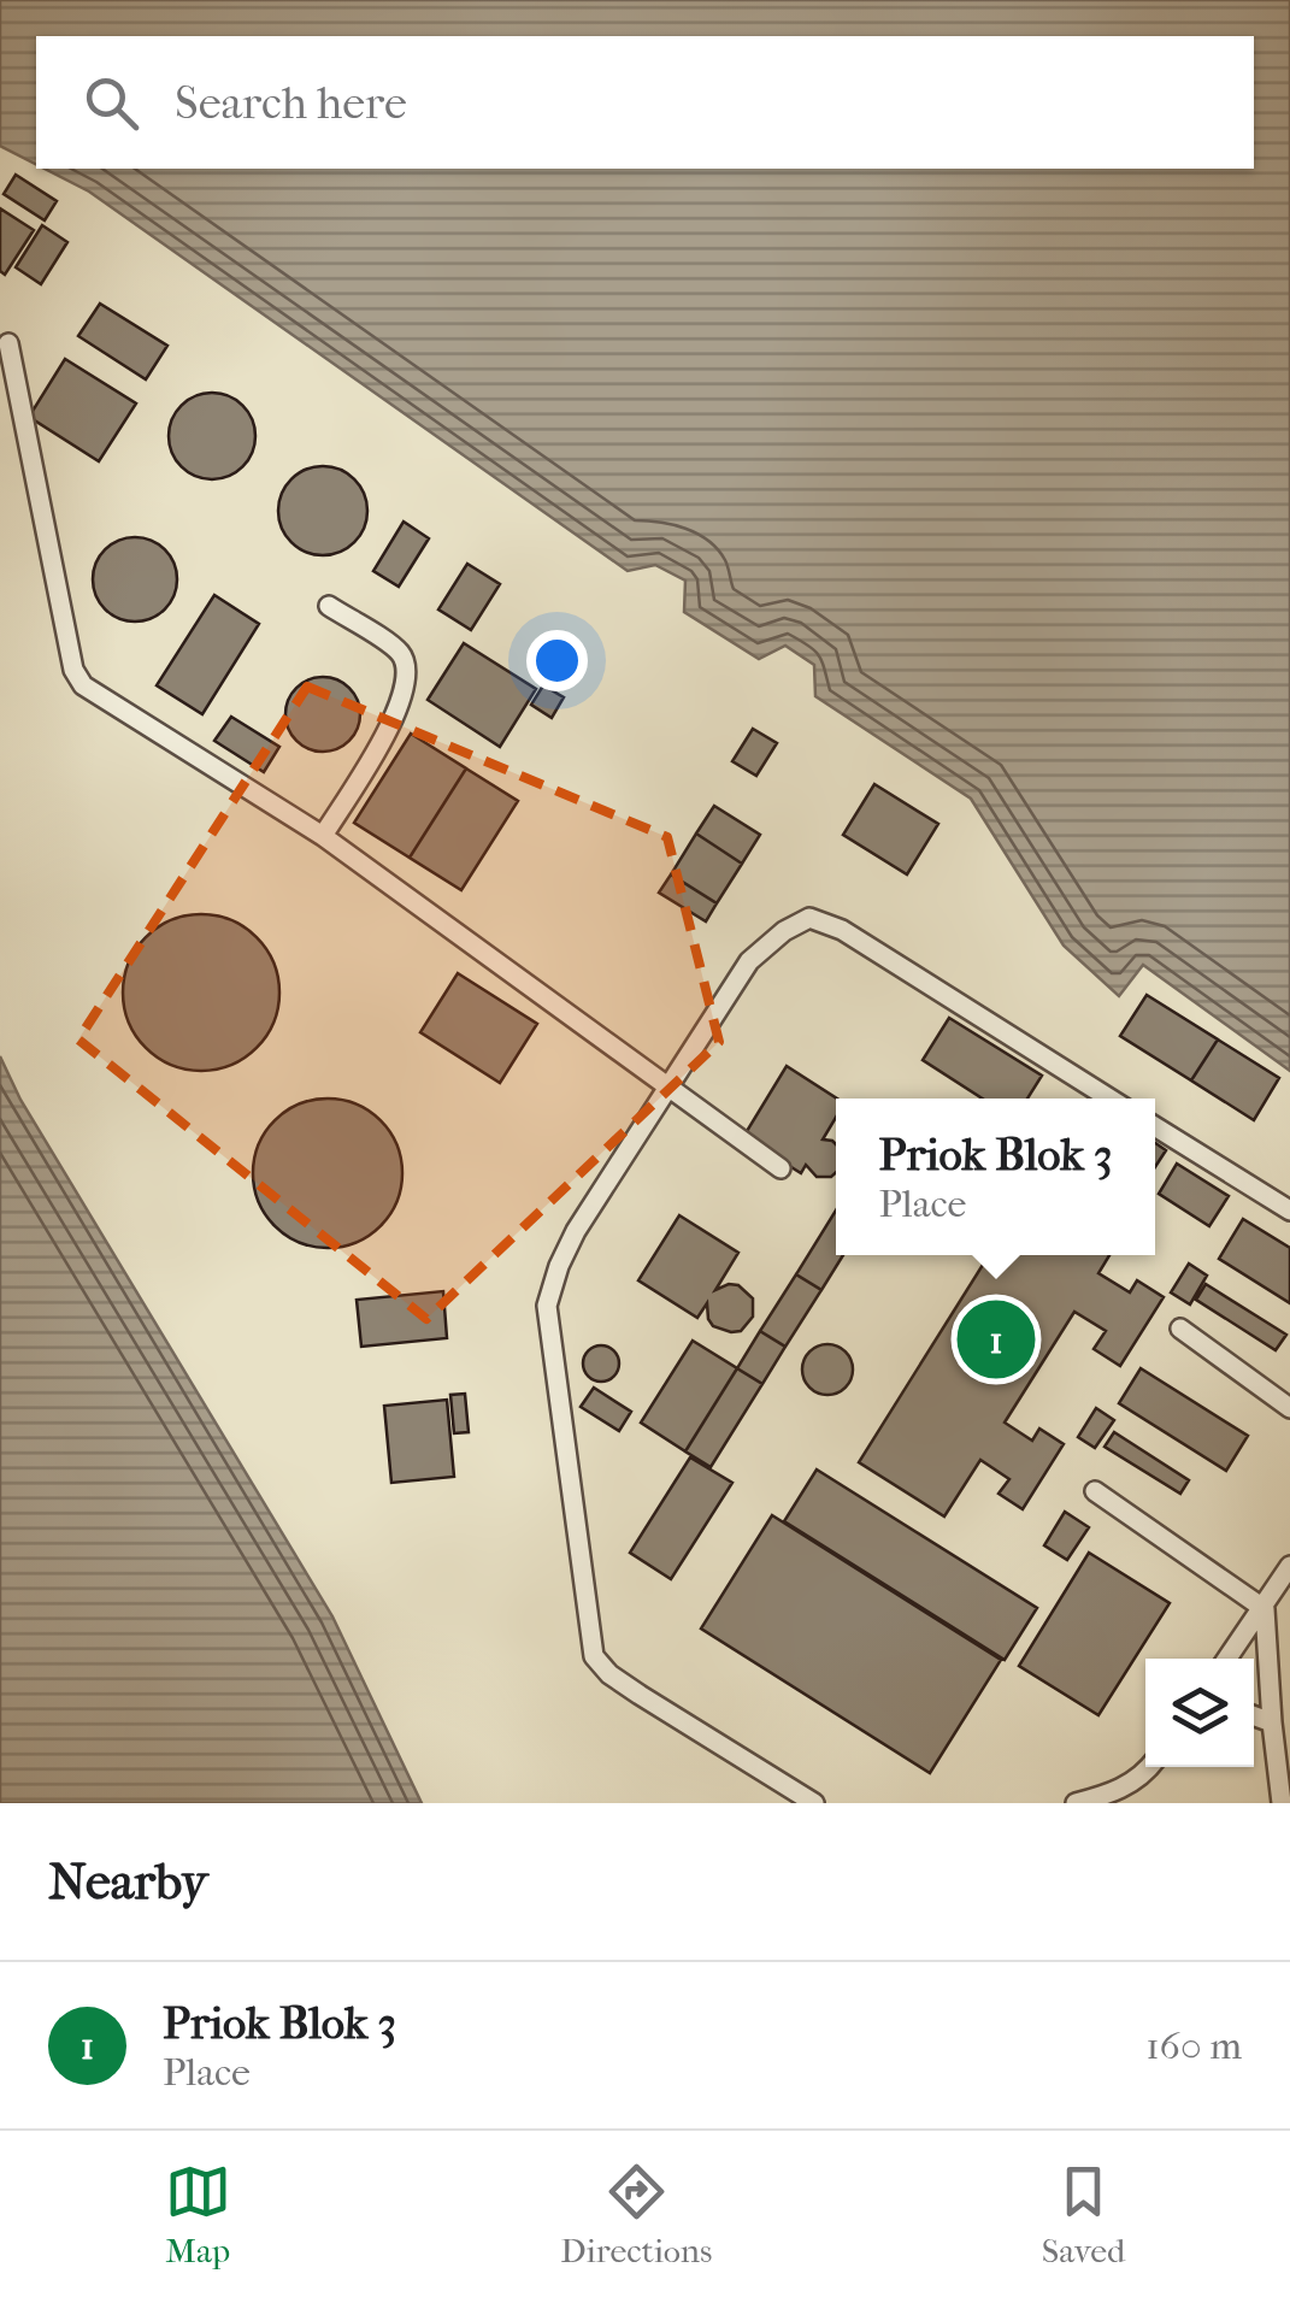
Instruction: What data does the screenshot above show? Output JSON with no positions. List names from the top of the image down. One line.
{"page":{"search":"Search here","popup":["Priok Blok 3","Place"],"pins":"1","heading":"Nearby","list":[{"mark":"1","name":"Priok Blok 3","note":"Place","value":"160 m"}],"nav":["Map","Directions","Saved"]}}
